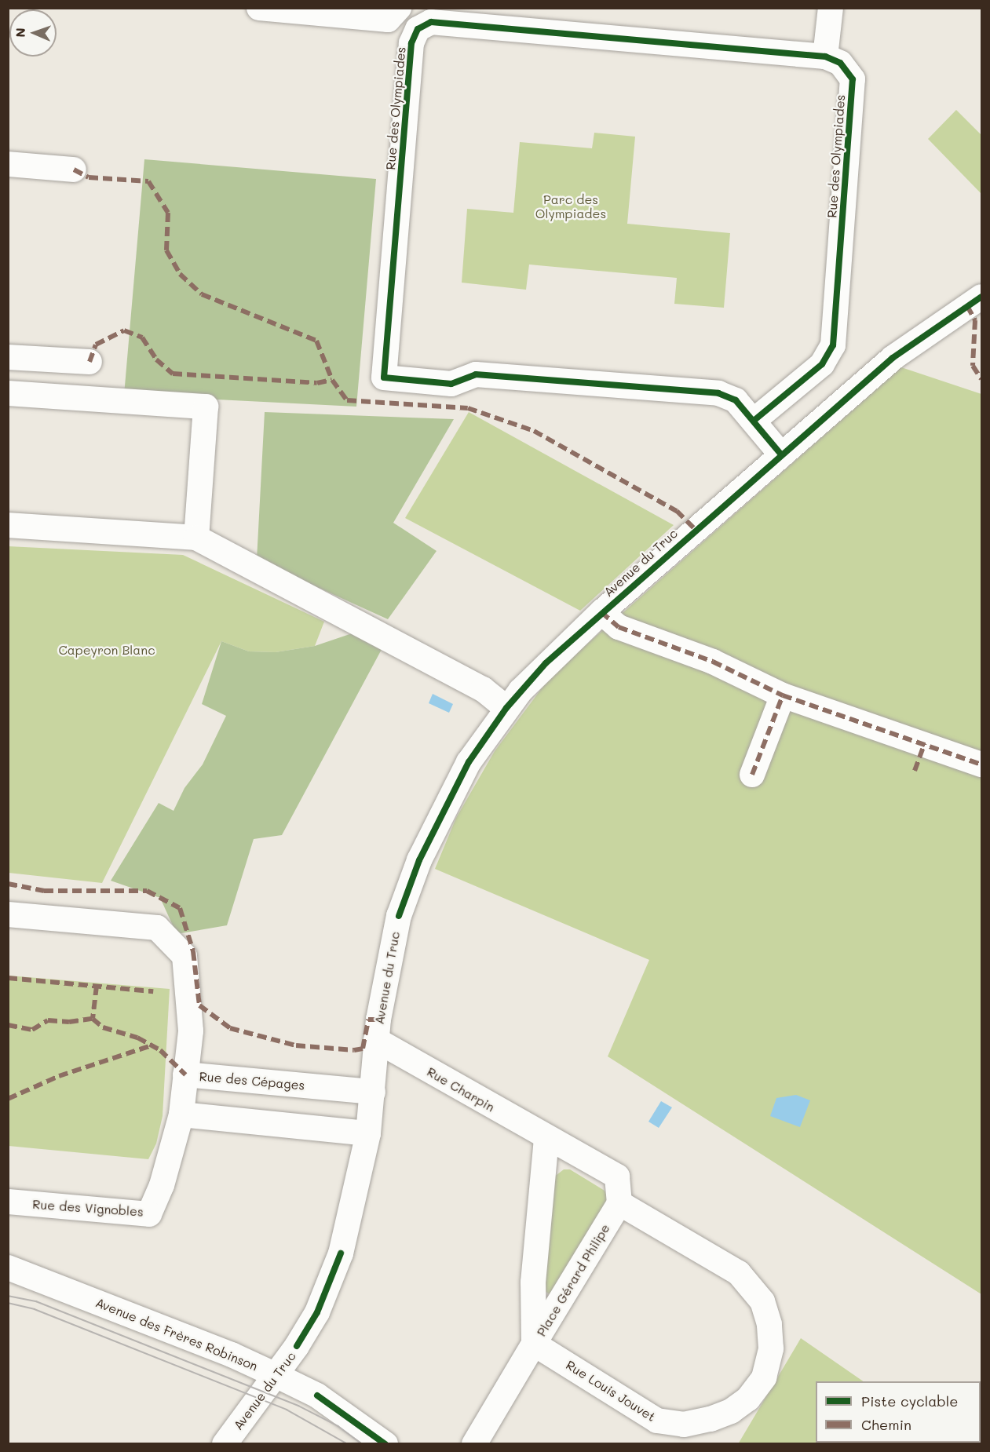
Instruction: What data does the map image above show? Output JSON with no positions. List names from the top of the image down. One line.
{"streets":{"street":["Rue des Olympiades","Avenue du Truc","Rue des Cépages","Rue Charpin","Rue des Vignobles","Place Gérard Philipe","Avenue des Frères Robinson","Rue Louis Jouvet"]},"crossings":[["Rue des Olympiades","Avenue du Truc"],["Avenue du Truc","Rue des Cépages"],["Avenue du Truc","Rue Charpin"],["Avenue du Truc","Avenue des Frères Robinson"],["Rue des Cépages","Rue des Vignobles"],["Rue Charpin","Place Gérard Philipe"],["Place Gérard Philipe","Rue Louis Jouvet"]],"parks":["Parc des Olympiades","Capeyron Blanc"],"legend":["Piste cyclable","Chemin"],"north":"left"}
